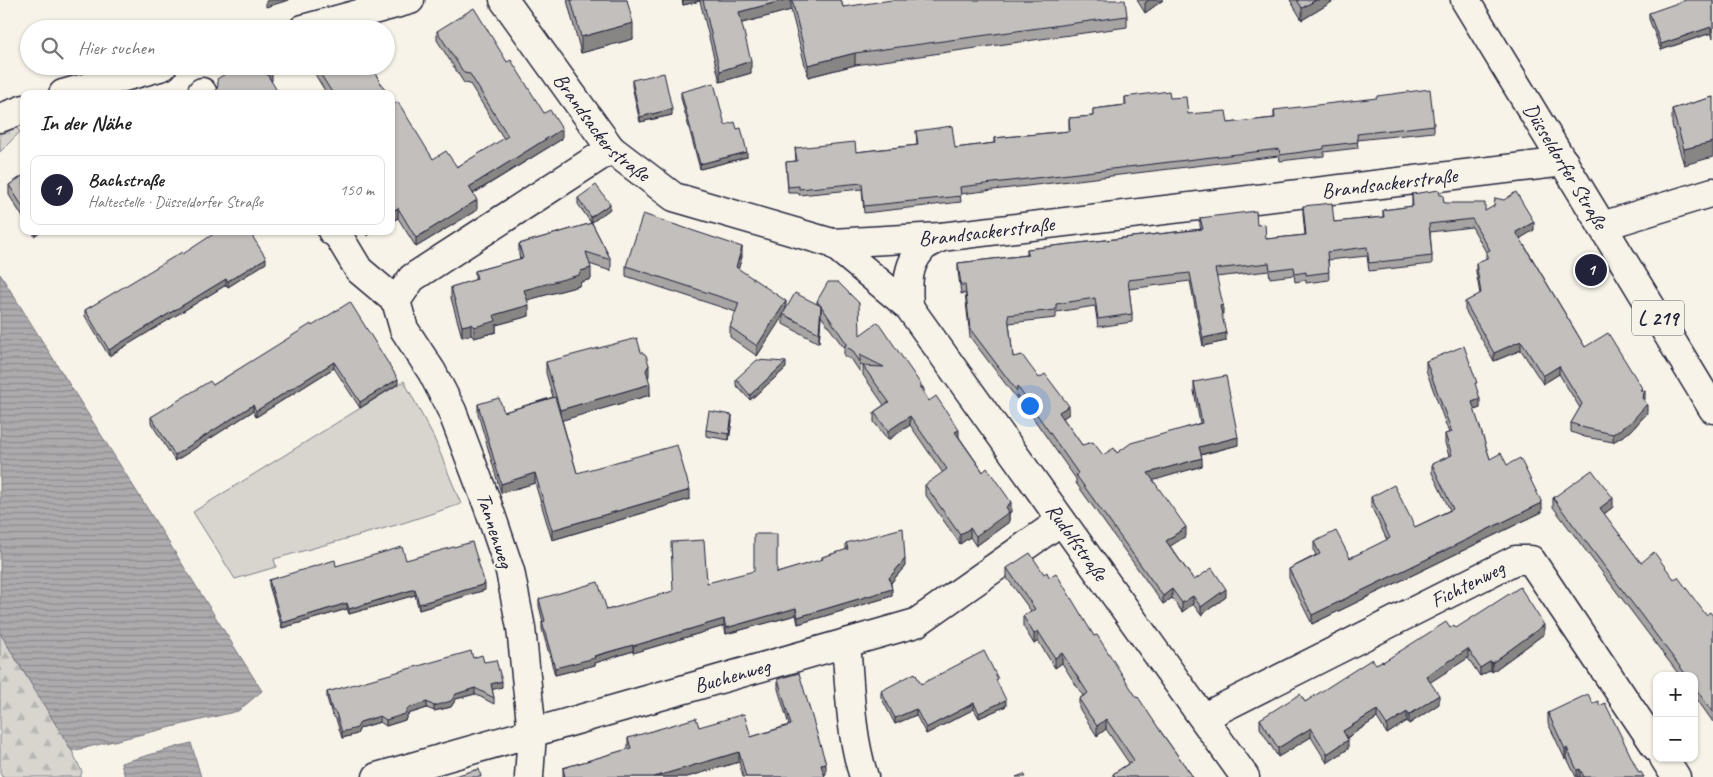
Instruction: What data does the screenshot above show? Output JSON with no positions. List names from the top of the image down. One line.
{"streets":{"street":["Brandsackerstraße","Düsseldorfer Straße","L 219","Tannenweg","Rudolfstraße","Fichtenweg","Buchenweg"]},"crossings":[["Brandsackerstraße","Düsseldorfer Straße"],["Brandsackerstraße","Rudolfstraße"],["Tannenweg","Buchenweg"],["Rudolfstraße","Fichtenweg"],["Rudolfstraße","Buchenweg"]],"page":{"search":"Hier suchen","heading":"In der Nähe","list":[{"mark":"1","name":"Bachstraße","note":"Haltestelle · Düsseldorfer Straße","value":"150 m"}],"pins":"1","map_buttons":["+","−"]}}
